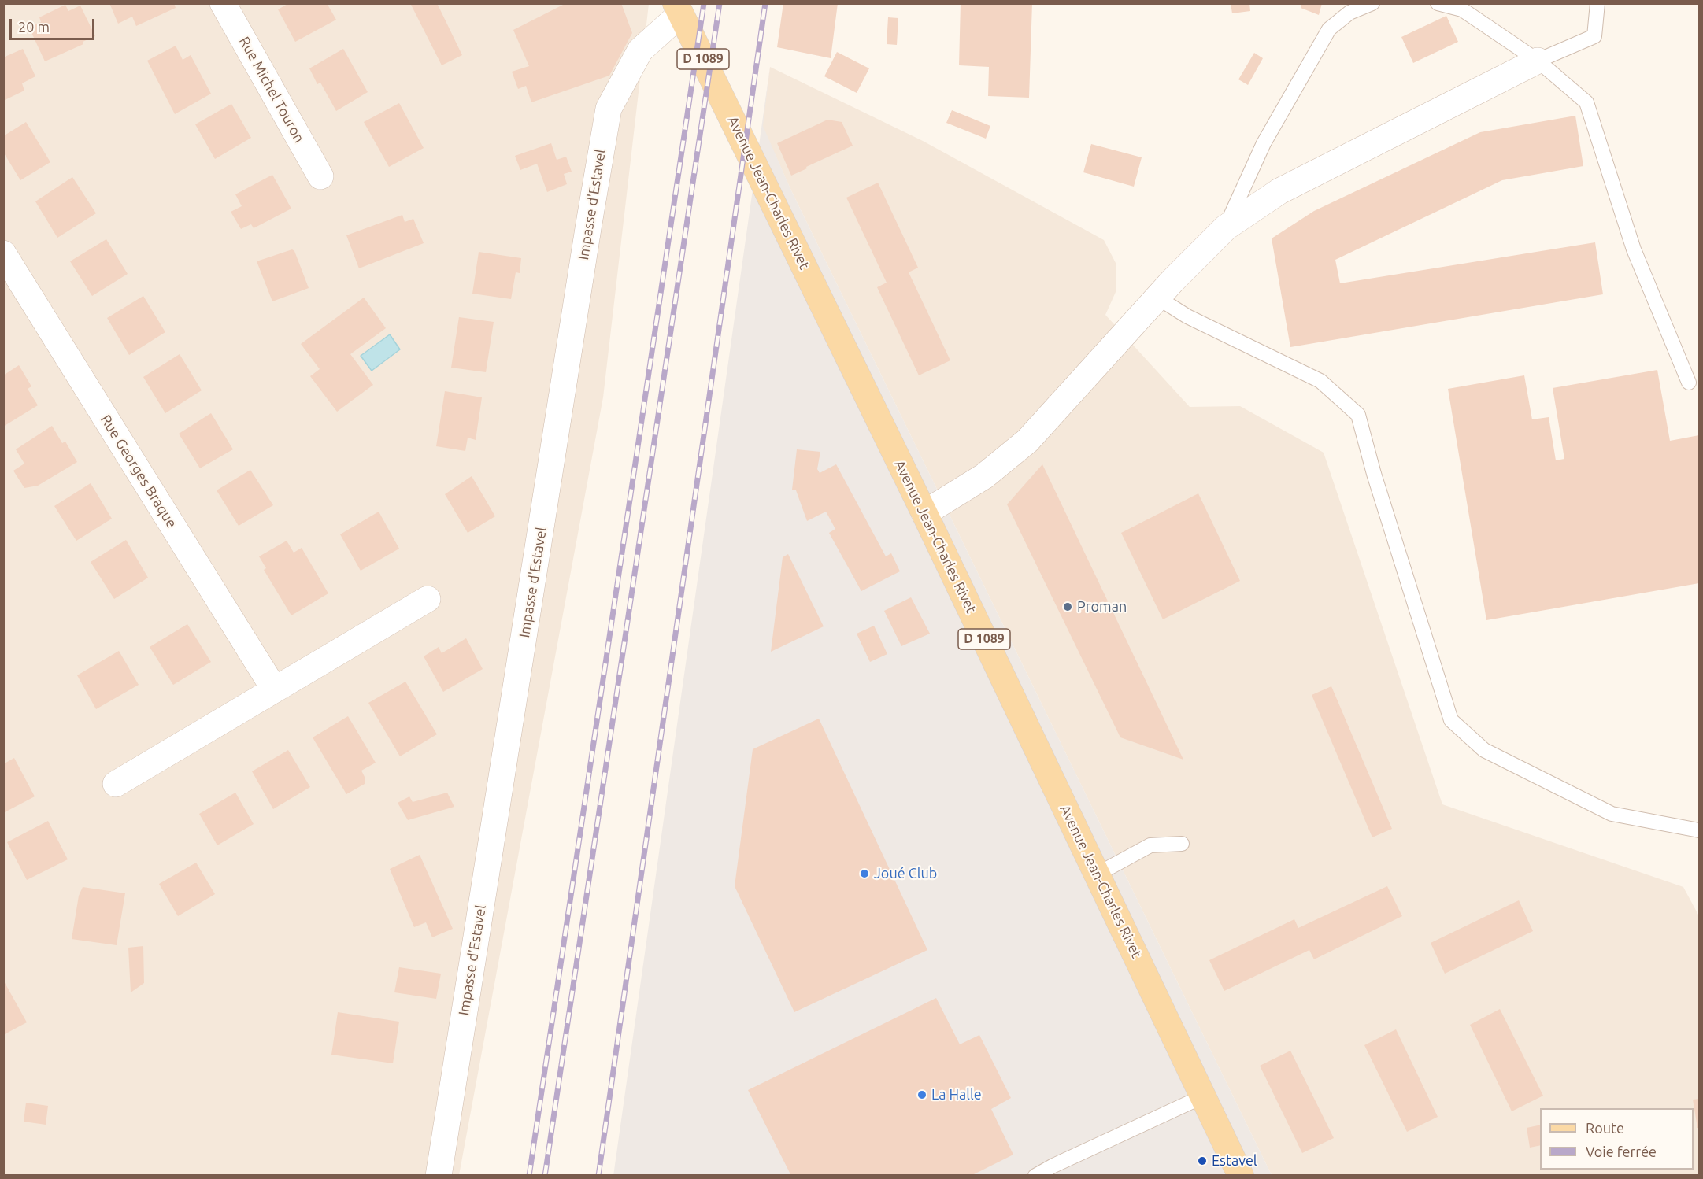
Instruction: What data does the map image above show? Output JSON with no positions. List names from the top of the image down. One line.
{"streets":{"main road":["D 1089","Avenue Jean-Charles Rivet"],"street":["Rue Michel Touron","Impasse d'Estavel","Rue Georges Braque"]},"crossings":[["Avenue Jean-Charles Rivet","Impasse d'Estavel"]],"places":["Proman","Joué Club","La Halle","Estavel"],"legend":["Route","Voie ferrée"],"scale_bar":"20 m"}
